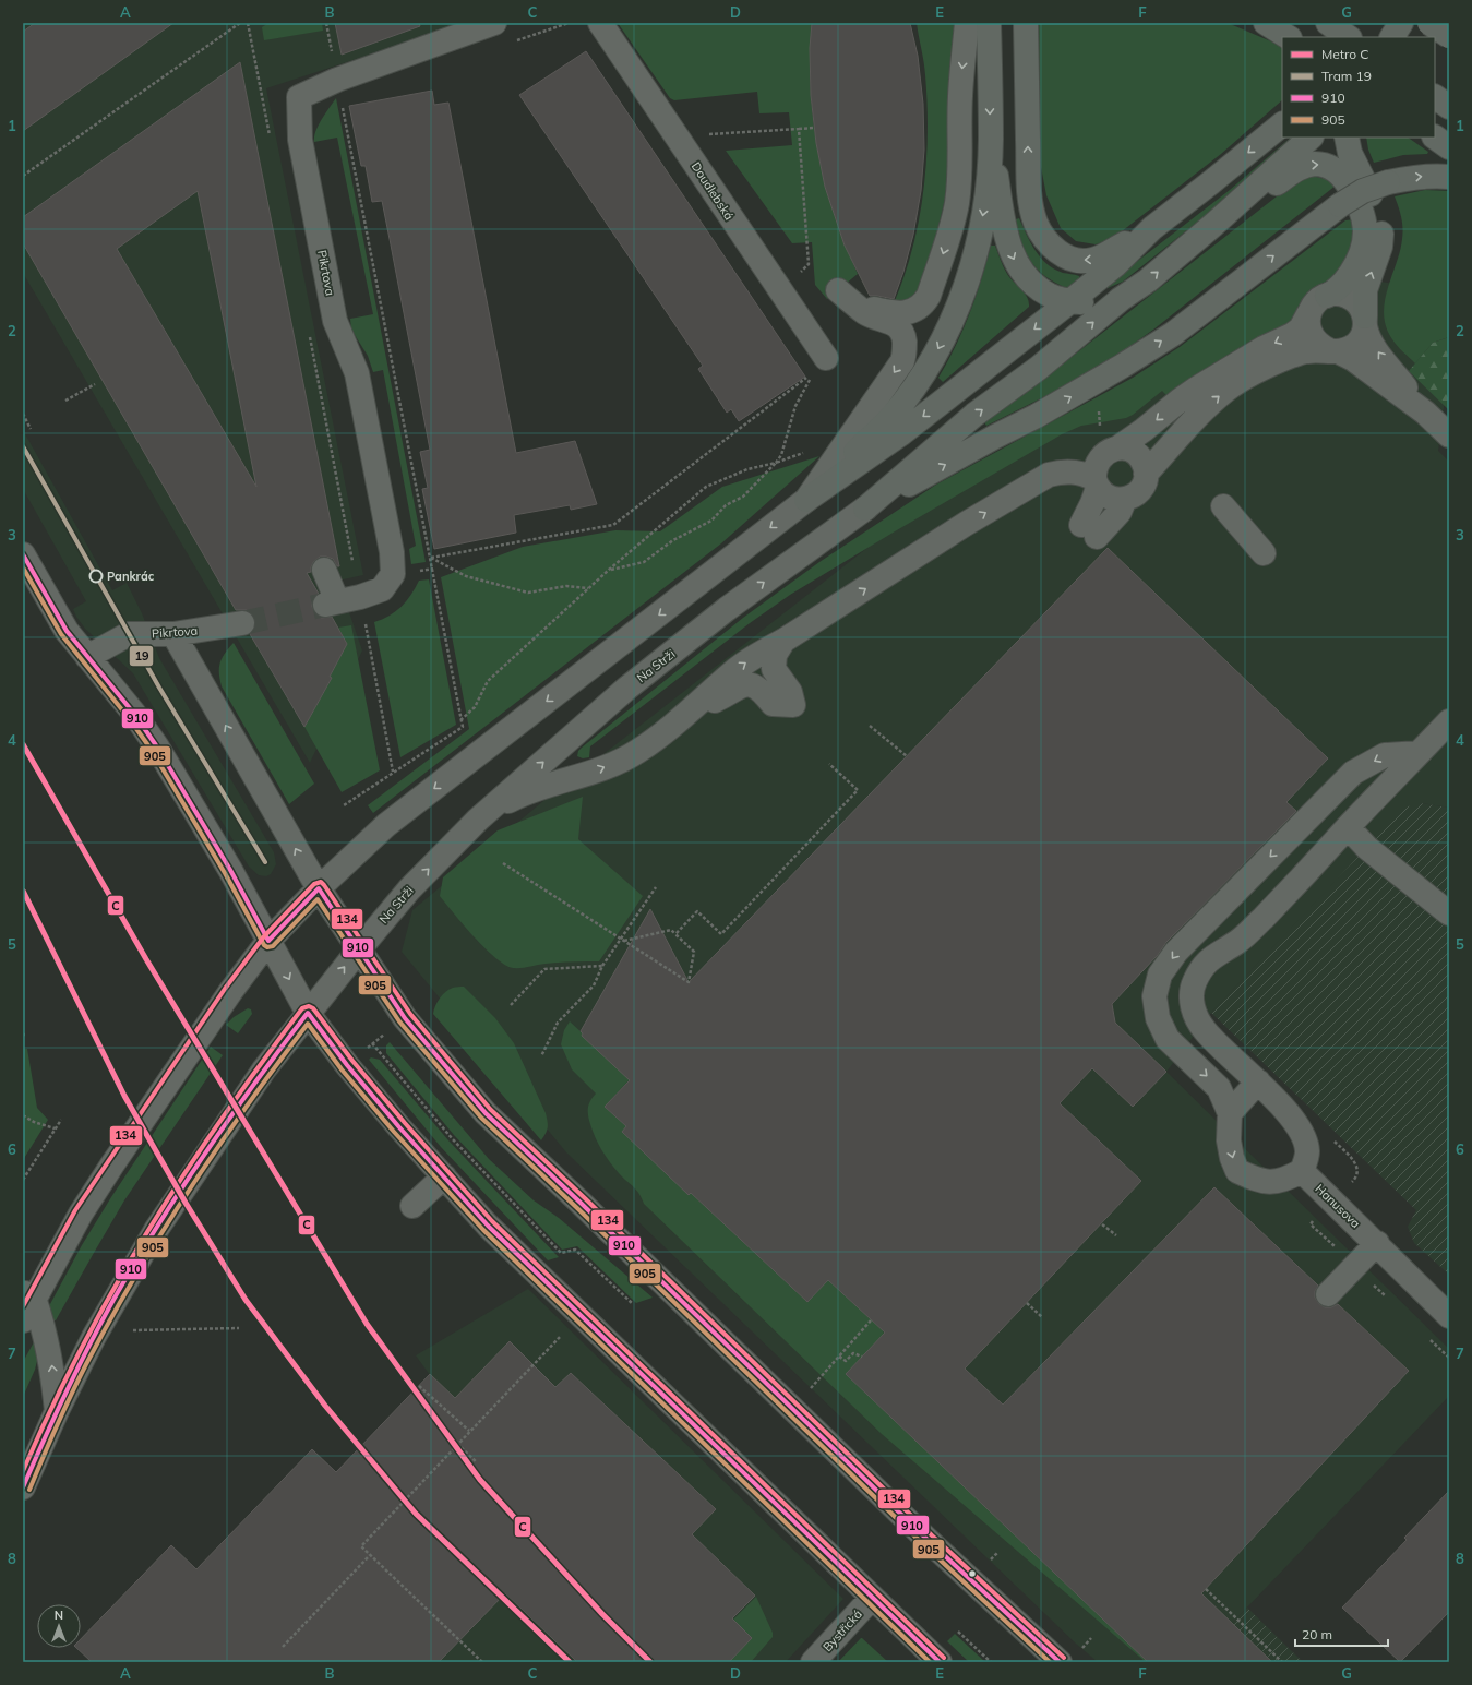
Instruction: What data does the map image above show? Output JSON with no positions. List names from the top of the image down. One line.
{"streets":{"street":["Doudlebská","Pikrtova","Na Strži","Hanusova","Bystřická"]},"places":["Pankrác"],"lines":["tram line 19","transit line 910","transit line 905","metro line C","transit line 134"],"legend":["Metro C","Tram 19","910","905"],"scale_bar":"20 m","north":"top","grid":{"columns":["A","B","C","D","E","F","G"],"rows":["1","2","3","4","5","6","7","8"]}}
